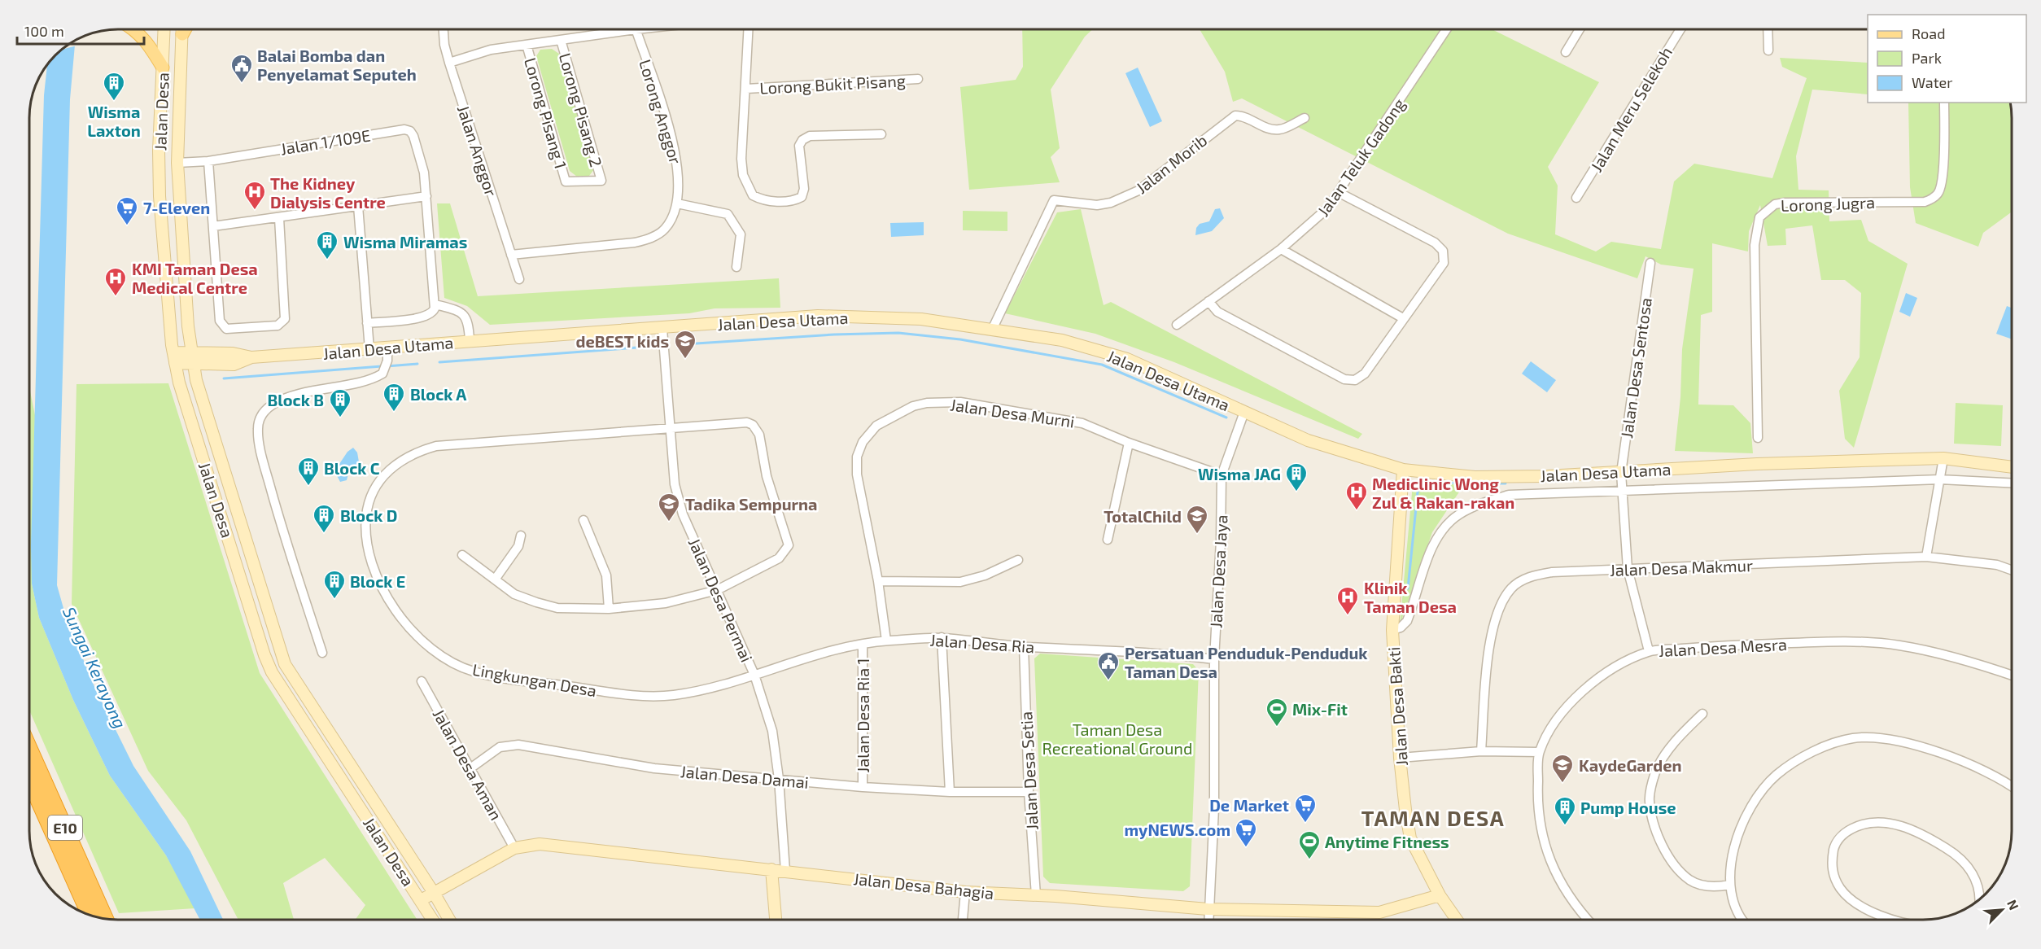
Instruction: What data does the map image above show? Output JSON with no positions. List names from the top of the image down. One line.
{"streets":{"highway":["E10"],"street":["Lorong Bukit Pisang","Jalan Meru Selekoh","Lorong Pisang 2","Jalan Desa","Lorong Anggor","Lorong Pisang 1","Jalan 1/109E","Jalan Anggor","Jalan Teluk Gadong","Jalan Morib","Lorong Jugra","Jalan Desa Utama","Jalan Desa Sentosa","Jalan Desa Murni","Jalan Desa Makmur","Jalan Desa Jaya","Jalan Desa Permai","Jalan Desa Ria","Jalan Desa Mesra","Lingkungan Desa","Jalan Desa Bakti","Jalan Desa Ria 1","Jalan Desa Aman","Jalan Desa Setia","Jalan Desa Damai","Jalan Desa Bahagia"]},"crossings":[["Lorong Pisang 2","Lorong Pisang 1"],["Jalan Desa","Jalan Desa Utama"],["Jalan Desa","Jalan Desa Bahagia"],["Lorong Anggor","Jalan Anggor"],["Jalan Morib","Jalan Desa Utama"],["Jalan Desa Utama","Jalan Desa Sentosa"],["Jalan Desa Utama","Jalan Desa Jaya"],["Jalan Desa Utama","Jalan Desa Permai"],["Jalan Desa Utama","Jalan Desa Bakti"],["Jalan Desa Sentosa","Jalan Desa Makmur"],["Jalan Desa Sentosa","Jalan Desa Mesra"],["Jalan Desa Murni","Jalan Desa Jaya"],["Jalan Desa Murni","Jalan Desa Ria"],["Jalan Desa Jaya","Jalan Desa Ria"],["Jalan Desa Jaya","Jalan Desa Bahagia"],["Jalan Desa Permai","Jalan Desa Ria"],["Jalan Desa Permai","Lingkungan Desa"],["Jalan Desa Permai","Jalan Desa Damai"],["Jalan Desa Permai","Jalan Desa Bahagia"],["Jalan Desa Ria","Lingkungan Desa"],["Jalan Desa Ria","Jalan Desa Ria 1"],["Jalan Desa Ria","Jalan Desa Setia"],["Jalan Desa Bakti","Jalan Desa Bahagia"],["Jalan Desa Ria 1","Jalan Desa Damai"],["Jalan Desa Aman","Jalan Desa Damai"],["Jalan Desa Aman","Jalan Desa Bahagia"],["Jalan Desa Setia","Jalan Desa Damai"],["Jalan Desa Setia","Jalan Desa Bahagia"]],"districts":["TAMAN DESA"],"water":["Sungai Kerayong"],"parks":["Taman Desa Recreational Ground"],"places":{"public building":["Balai Bomba dan Penyelamat Seputeh","Persatuan Penduduk-Penduduk Taman Desa"],"building":["Wisma Laxton","Wisma Miramas","Block A","Block B","Block C","Wisma JAG","Block D","Block E","Pump House"],"hospital":["The Kidney Dialysis Centre","KMI Taman Desa Medical Centre","Mediclinic Wong Zul & Rakan-rakan","Klinik Taman Desa"],"supermarket":["7-Eleven","De Market","myNEWS.com"],"school or university":["deBEST kids","Tadika Sempurna","TotalChild","KaydeGarden"],"sports":["Mix-Fit","Anytime Fitness"]},"legend":["Road","Park","Water"],"scale_bar":"100 m","north":"top right"}
